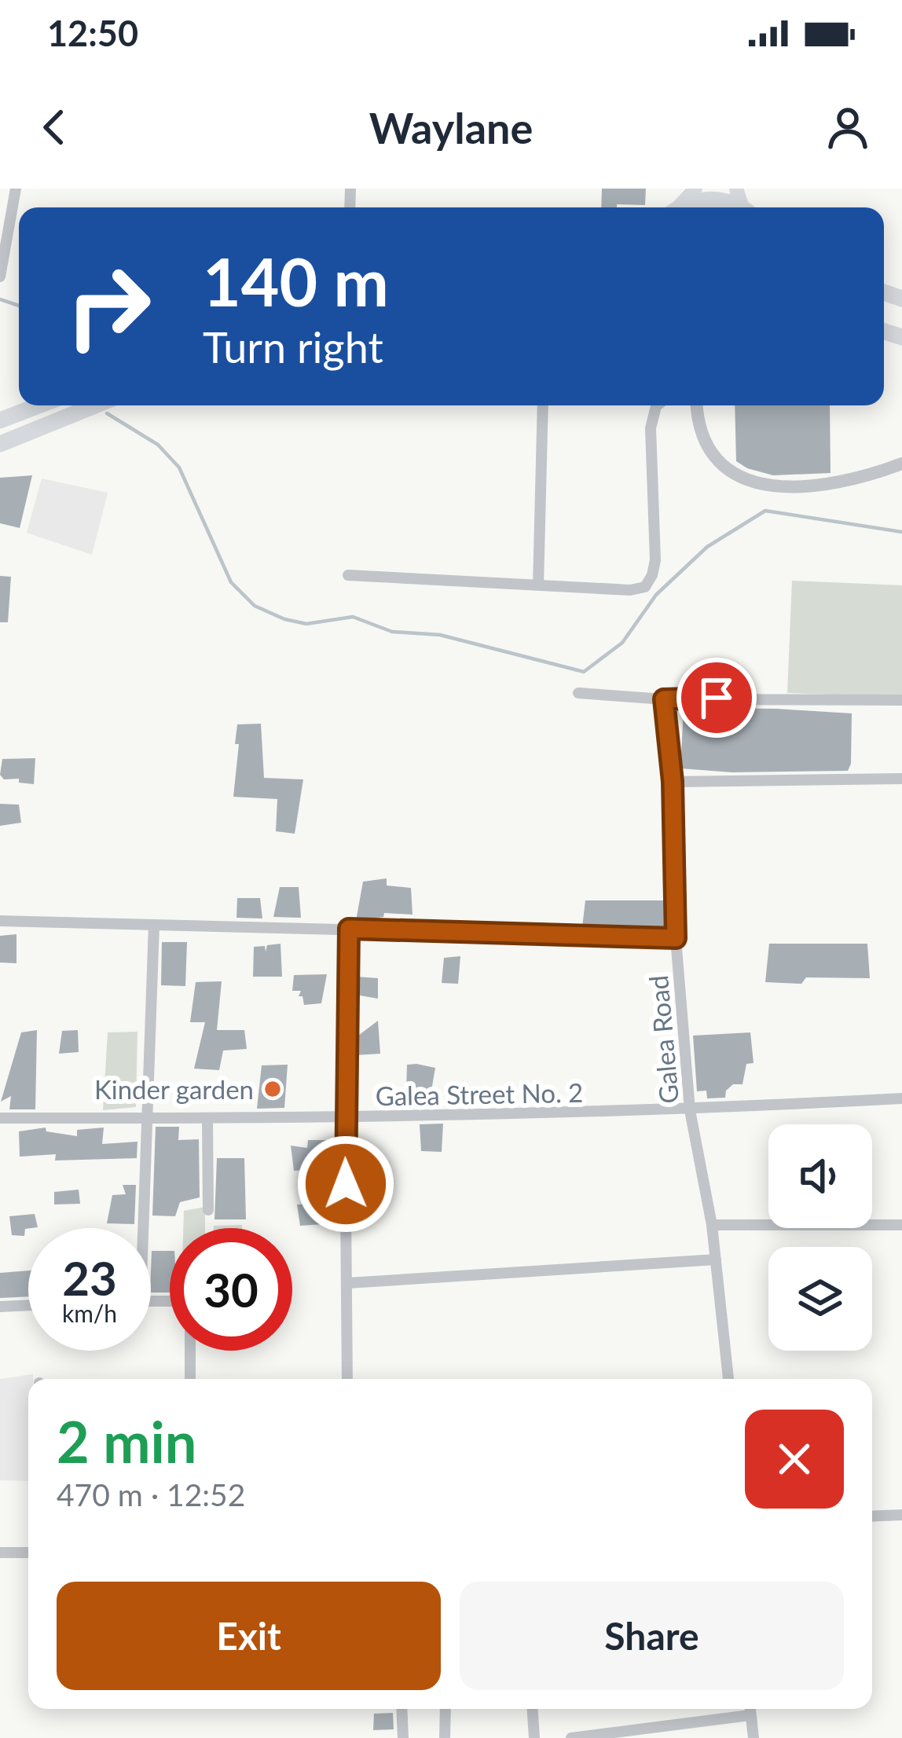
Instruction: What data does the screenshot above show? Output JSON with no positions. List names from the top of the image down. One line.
{"streets":{"street":["Galea Road","Galea Street No. 2"]},"crossings":[["Galea Road","Galea Street No. 2"]],"places":["Kinder garden"],"page":{"status":"12:50","header":"Waylane","turn":["140 m","Turn right"],"speed":"23 km/h","limit":"30","heading":["2 min","470 m · 12:52"],"buttons":["Exit","Share"]}}
